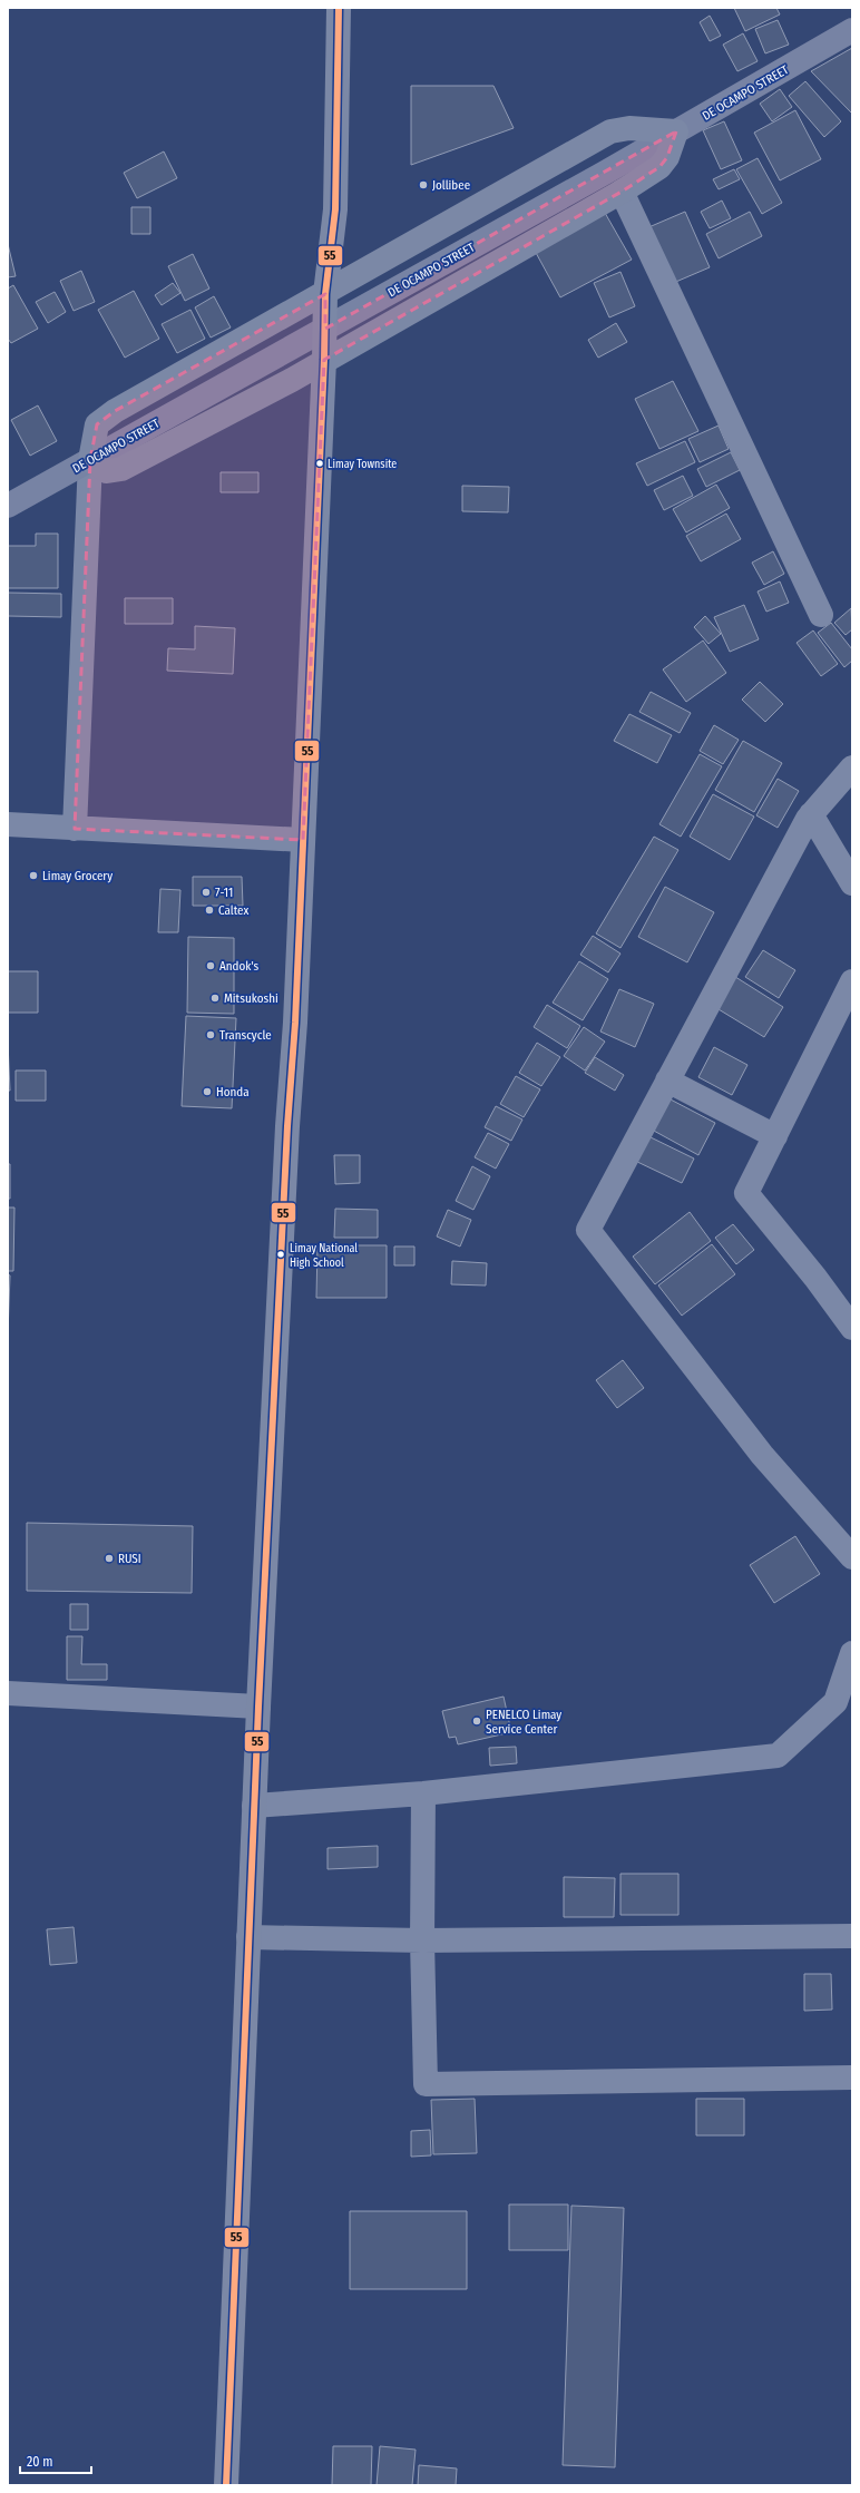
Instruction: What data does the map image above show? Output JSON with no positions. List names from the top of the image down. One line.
{"streets":{"street":["DE OCAMPO STREET"]},"places":["Jollibee","Limay Townsite","Limay Grocery","7-11","Caltex","Andok's","Mitsukoshi","Transcycle","Honda","Limay National High School","RUSI","PENELCO Limay Service Center"],"lines":["transit line 55"],"scale_bar":"20 m"}
